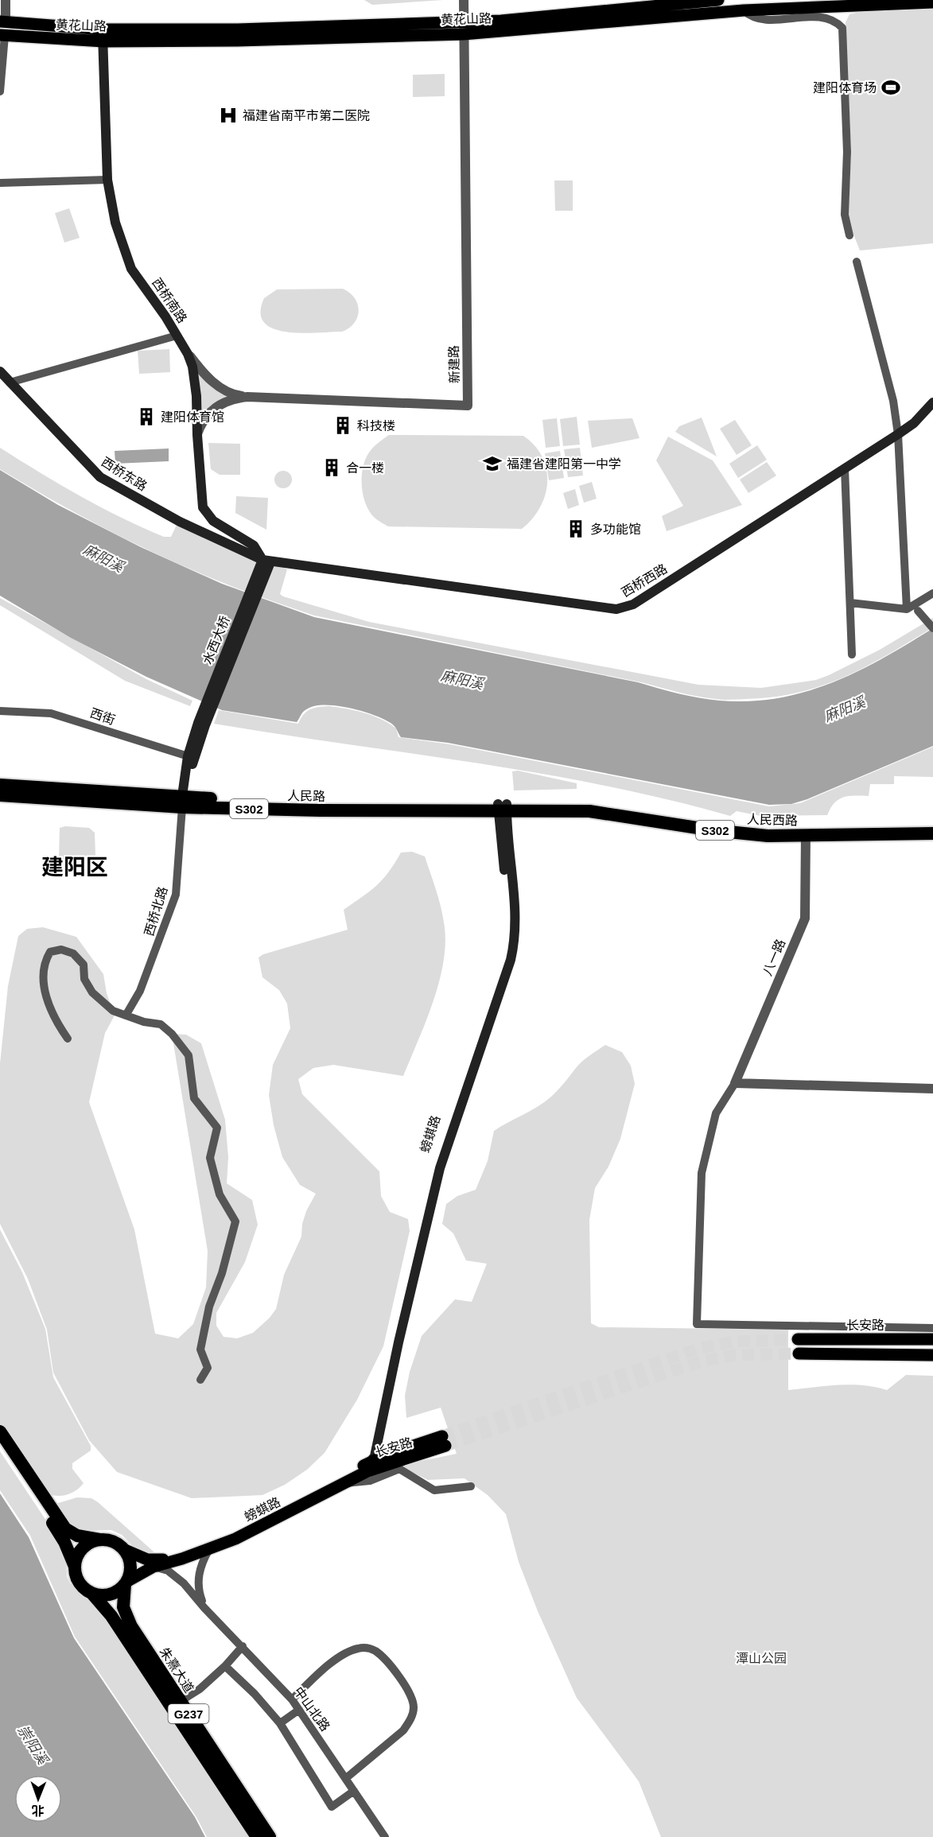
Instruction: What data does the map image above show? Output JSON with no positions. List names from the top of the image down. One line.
{"streets":{"highway":["人民路","S302","人民西路","朱熹大道","G237"],"main road":["黄花山路","西桥南路","西桥东路","西桥西路","水西大桥","螃蜞路","长安路"],"street":["新建路","西街","西桥北路","八一路","中山北路"]},"crossings":[["黄花山路","西桥南路"],["黄花山路","新建路"],["西桥南路","新建路"],["西桥南路","西桥东路"],["西桥南路","西桥西路"],["西桥南路","水西大桥"],["西桥东路","西桥西路"],["西桥东路","水西大桥"],["西桥西路","水西大桥"],["水西大桥","西街"],["水西大桥","人民路"],["水西大桥","西桥北路"],["人民路","人民西路"],["人民路","西桥北路"],["人民路","螃蜞路"],["人民西路","八一路"],["人民西路","螃蜞路"],["螃蜞路","长安路"],["朱熹大道","G237"]],"districts":["建阳区"],"water":["麻阳溪","崇阳溪"],"parks":["潭山公园"],"places":{"sports":["建阳体育场"],"hospital":["福建省南平市第二医院"],"building":["建阳体育馆","科技楼","合一楼","多功能馆"],"school or university":["福建省建阳第一中学"]},"north":"bottom"}
